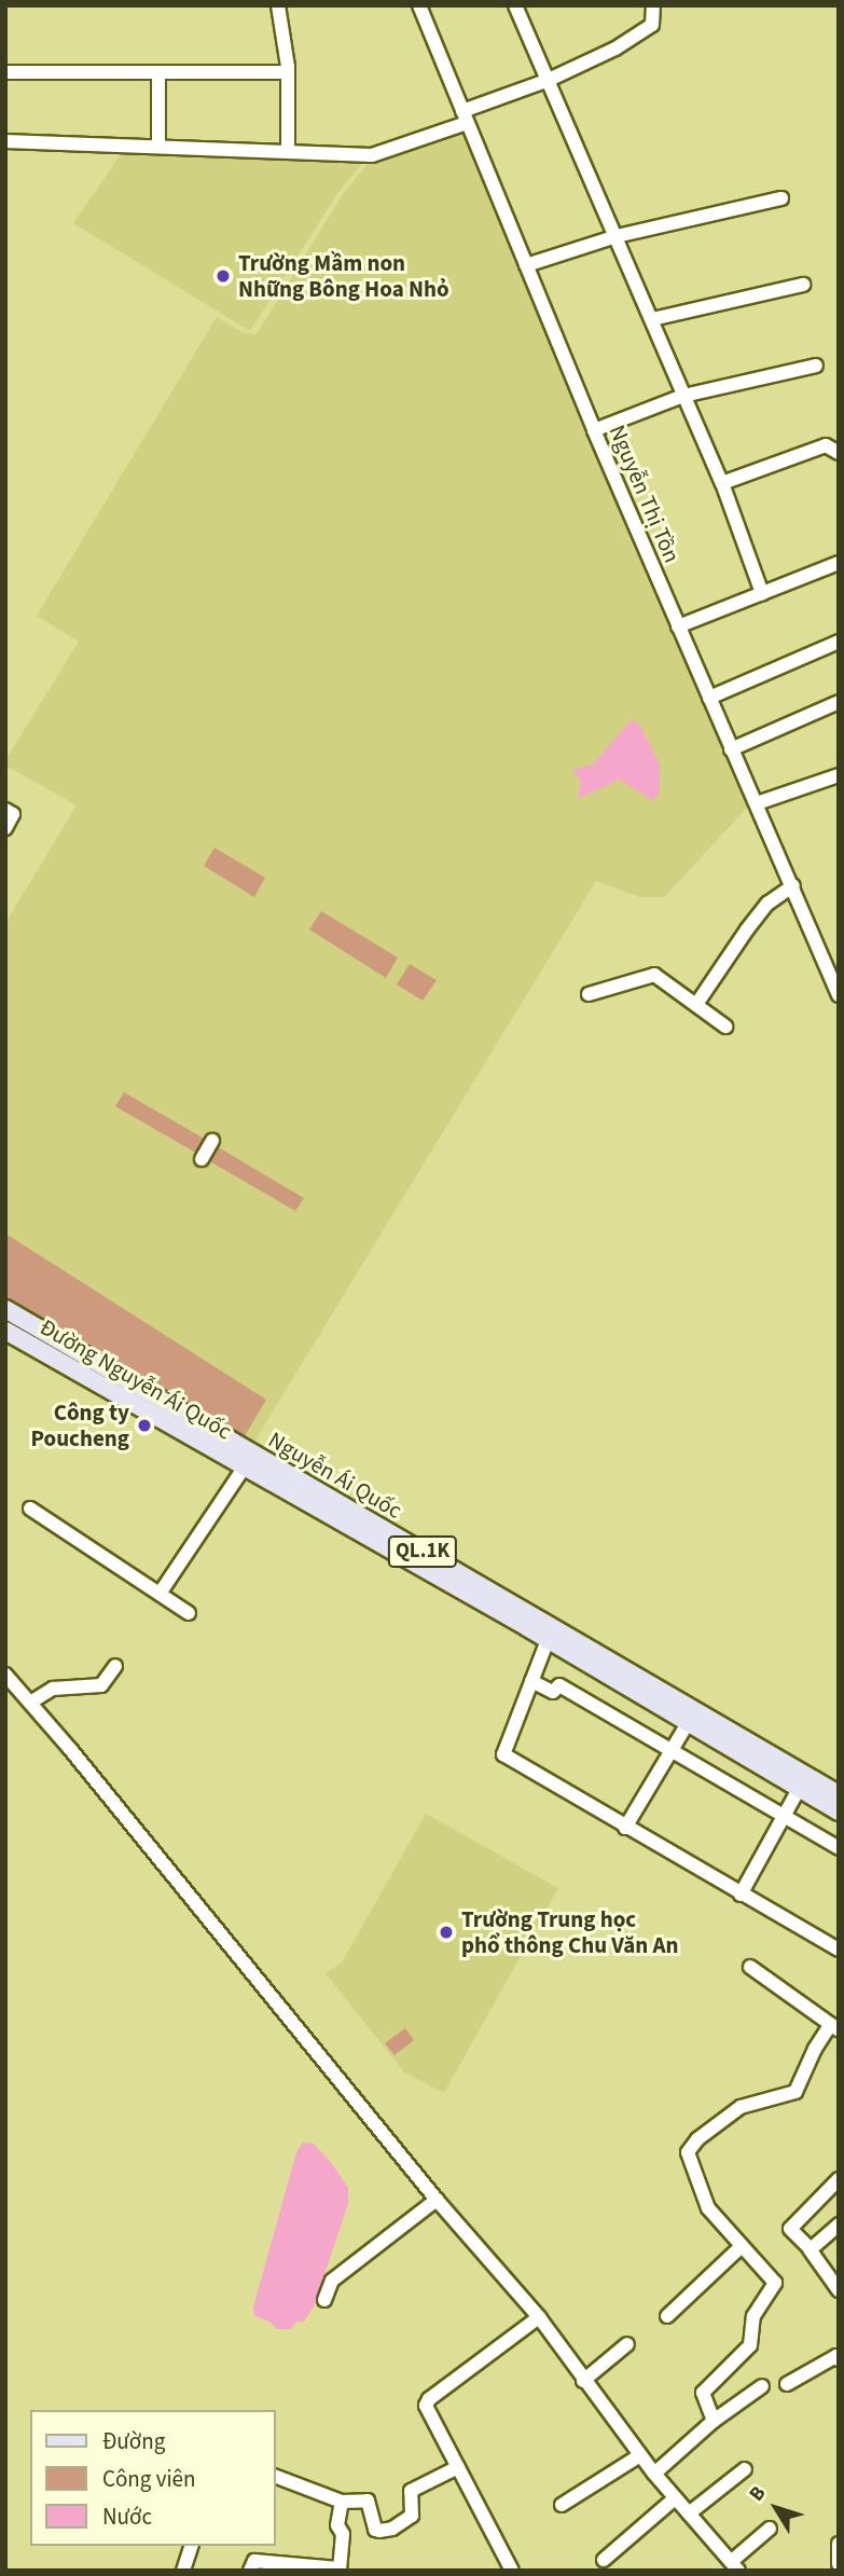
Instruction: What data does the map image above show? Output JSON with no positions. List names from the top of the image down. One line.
{"streets":{"main road":["Đường Nguyễn Ái Quốc","Nguyễn Ái Quốc","QL.1K"],"street":["Nguyễn Thị Tồn"]},"crossings":[["Đường Nguyễn Ái Quốc","Nguyễn Ái Quốc"]],"places":["Trường Mầm non Những Bông Hoa Nhỏ","Công ty Poucheng","Trường Trung học phổ thông Chu Văn An"],"legend":["Đường","Công viên","Nước"],"north":"top left"}
